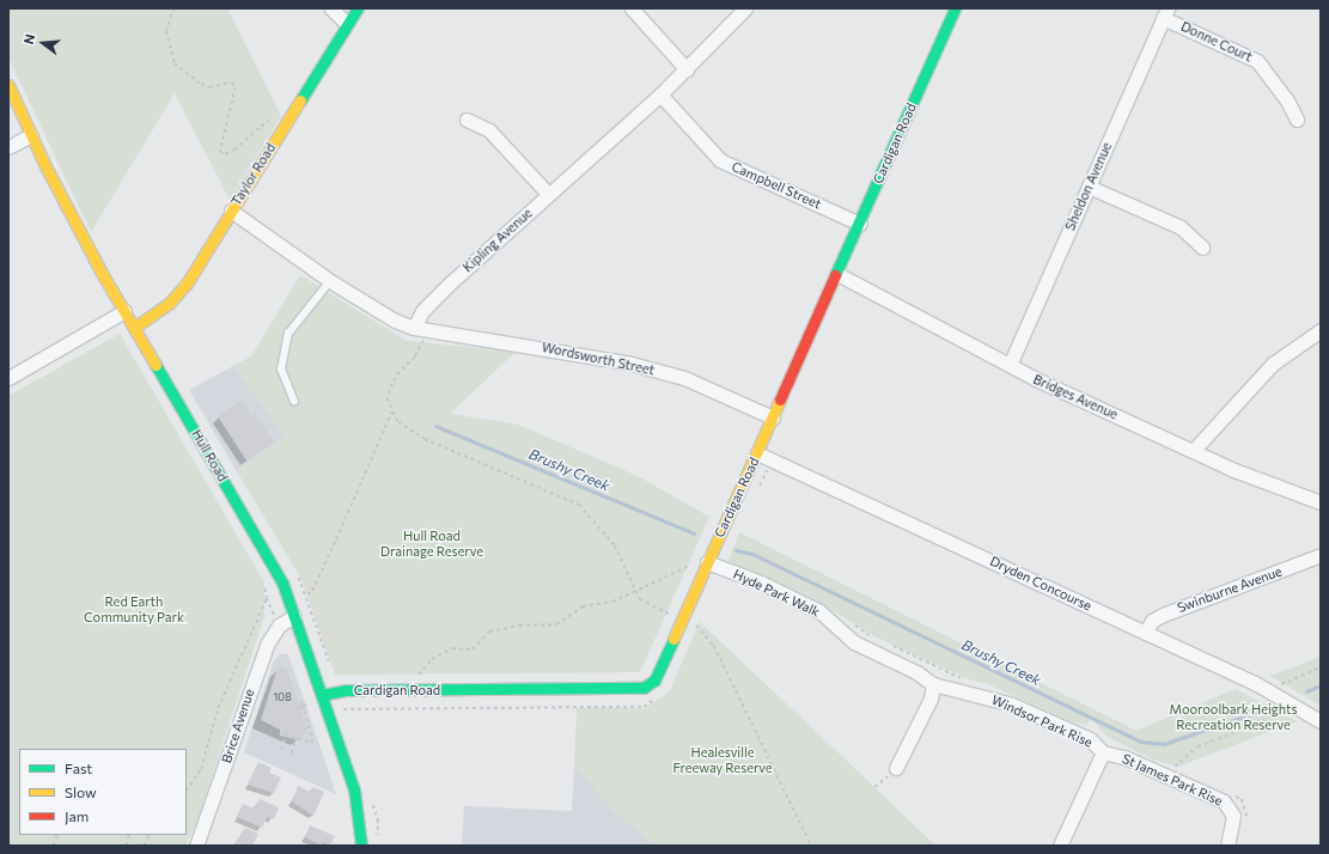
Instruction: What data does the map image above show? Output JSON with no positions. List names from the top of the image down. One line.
{"streets":{"street":["Donne Court","Cardigan Road","Taylor Road","Campbell Street","Sheldon Avenue","Kipling Avenue","Wordsworth Street","Bridges Avenue","Hull Road","Dryden Concourse","Swinburne Avenue","Hyde Park Walk","Windsor Park Rise","Brice Avenue","St James Park Rise"]},"crossings":[["Donne Court","Sheldon Avenue"],["Cardigan Road","Campbell Street"],["Cardigan Road","Wordsworth Street"],["Cardigan Road","Bridges Avenue"],["Cardigan Road","Hull Road"],["Cardigan Road","Dryden Concourse"],["Cardigan Road","Hyde Park Walk"],["Taylor Road","Hull Road"],["Campbell Street","Kipling Avenue"],["Sheldon Avenue","Bridges Avenue"],["Kipling Avenue","Wordsworth Street"],["Hull Road","Brice Avenue"],["Dryden Concourse","Swinburne Avenue"],["Hyde Park Walk","Windsor Park Rise"],["Windsor Park Rise","St James Park Rise"]],"water":["Brushy Creek"],"parks":["Hull Road Drainage Reserve","Red Earth Community Park","Mooroolbark Heights Recreation Reserve","Healesville Freeway Reserve"],"house_numbers":["108"],"legend":["Fast","Slow","Jam"],"north":"left"}
